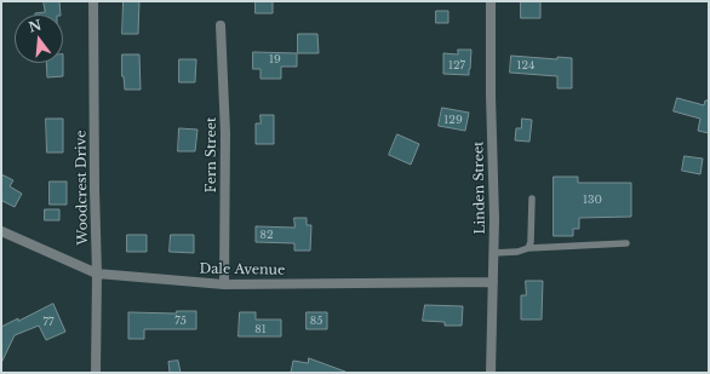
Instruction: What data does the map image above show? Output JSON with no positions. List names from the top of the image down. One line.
{"streets":{"street":["Fern Street","Woodcrest Drive","Linden Street","Dale Avenue"]},"crossings":[["Fern Street","Dale Avenue"],["Woodcrest Drive","Dale Avenue"],["Linden Street","Dale Avenue"]],"house_numbers":["19","127","124","129","130","82","75","85","77","81"],"north":"top"}
